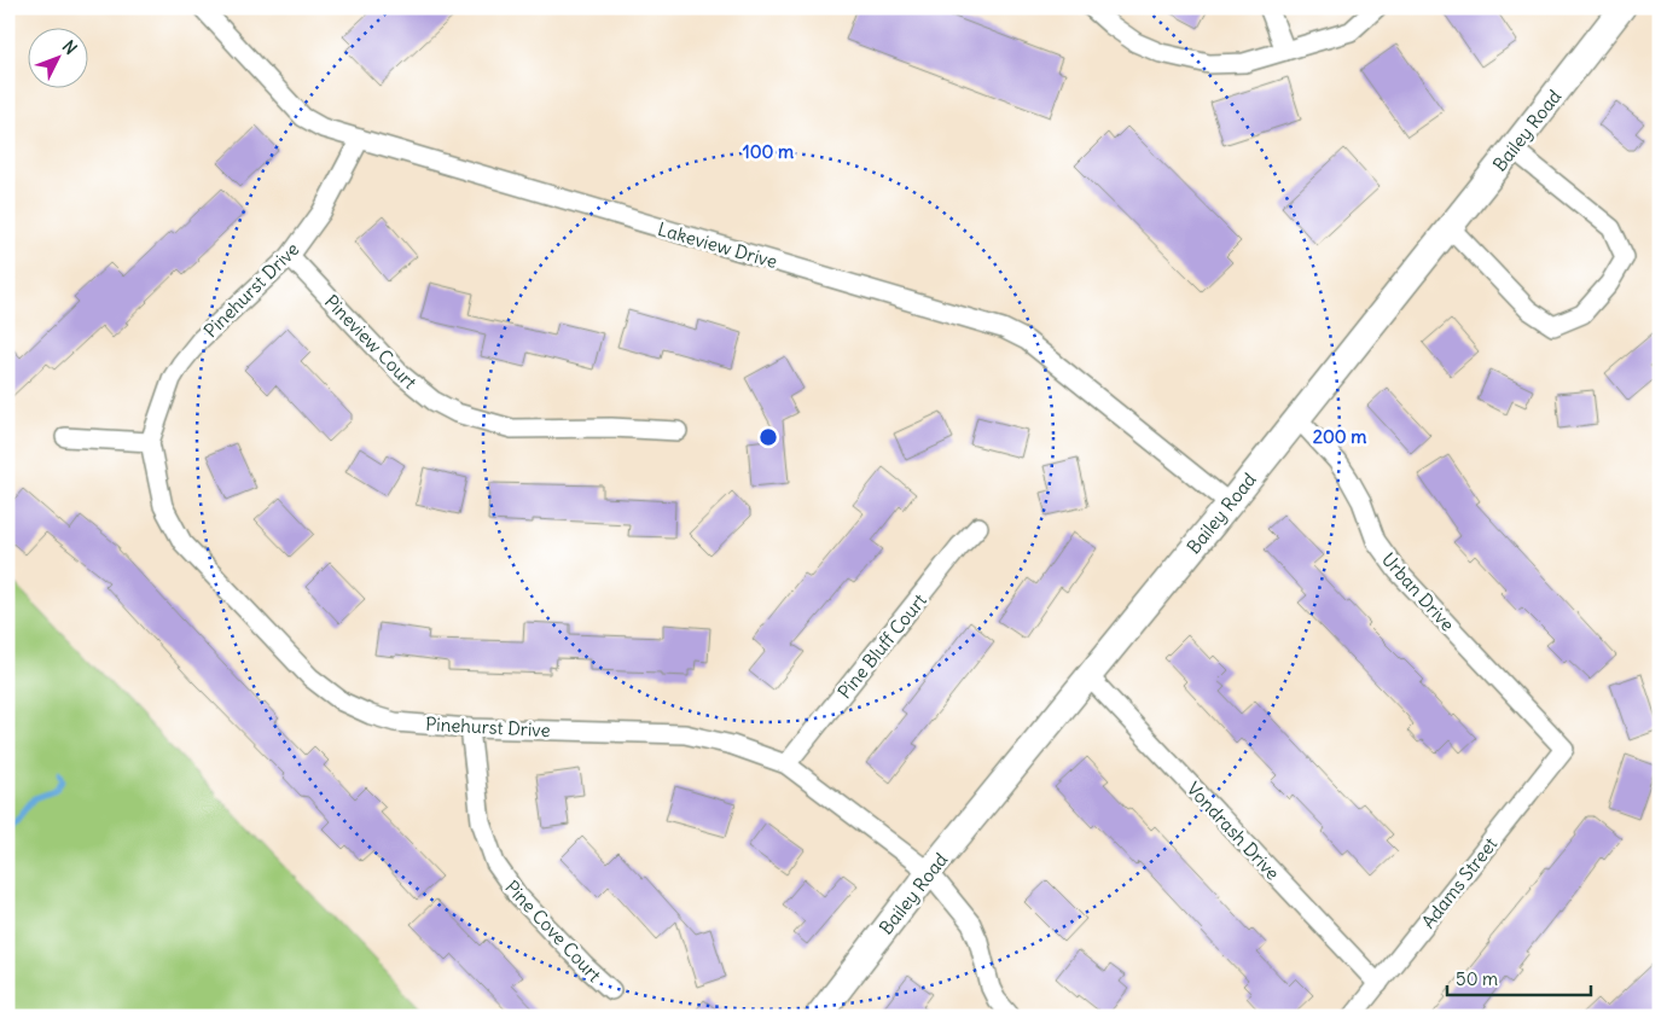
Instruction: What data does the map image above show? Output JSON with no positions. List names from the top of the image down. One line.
{"streets":{"street":["Bailey Road","Lakeview Drive","Pinehurst Drive","Pineview Court","Urban Drive","Pine Bluff Court","Vondrash Drive","Adams Street","Pine Cove Court"]},"crossings":[["Bailey Road","Lakeview Drive"],["Bailey Road","Pinehurst Drive"],["Bailey Road","Urban Drive"],["Bailey Road","Vondrash Drive"],["Lakeview Drive","Pinehurst Drive"],["Pinehurst Drive","Pineview Court"],["Pinehurst Drive","Pine Bluff Court"],["Pinehurst Drive","Pine Cove Court"],["Urban Drive","Adams Street"],["Vondrash Drive","Adams Street"]],"scale_bar":"50 m","north":"top right","rings":["100 m","200 m"]}
